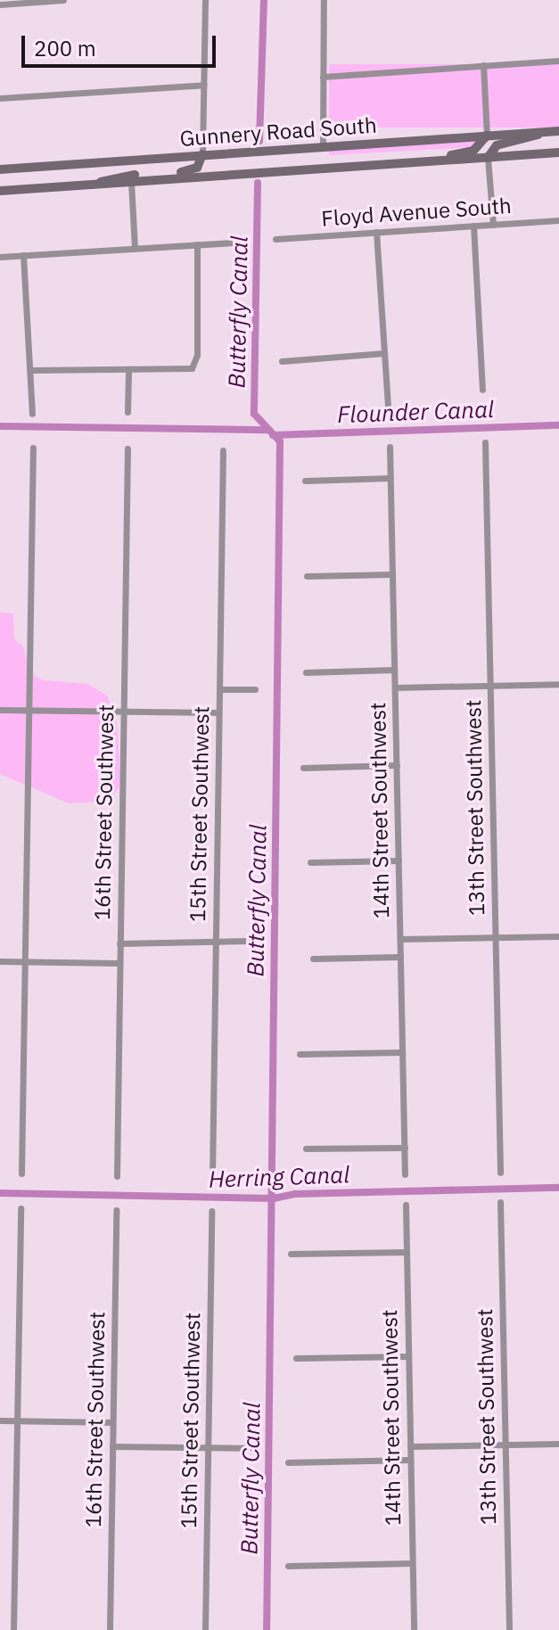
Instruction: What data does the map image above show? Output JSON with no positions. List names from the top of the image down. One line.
{"streets":{"main road":["Gunnery Road South"],"street":["Floyd Avenue South","13th Street Southwest","14th Street Southwest","16th Street Southwest","15th Street Southwest"]},"water":["Butterfly Canal","Flounder Canal","Herring Canal"],"scale_bar":"200 m"}
